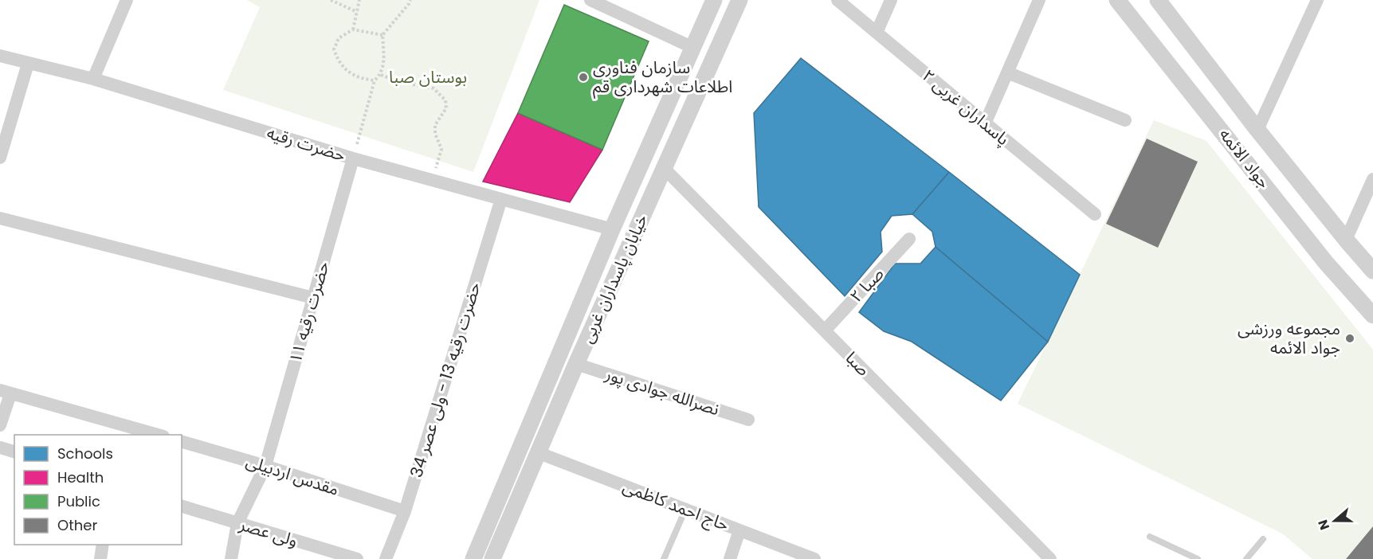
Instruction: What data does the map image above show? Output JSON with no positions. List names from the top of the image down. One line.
{"streets":{"street":["پاسداران غربی ۲","حضرت رقیه","جواد الائمه","خیابان پاسداران غربی","صبا ۲","حضرت رقیه ۱۱","صبا","حضرت رقیه 13 - ولی عصر 34","نصرالله جوادی پور","مقدس اردبیلی","حاج احمد کاظمی","ولی عصر"]},"crossings":[["حضرت رقیه","خیابان پاسداران غربی"],["حضرت رقیه","حضرت رقیه ۱۱"],["حضرت رقیه","حضرت رقیه 13 - ولی عصر 34"],["خیابان پاسداران غربی","صبا"],["خیابان پاسداران غربی","نصرالله جوادی پور"],["خیابان پاسداران غربی","حاج احمد کاظمی"],["صبا ۲","صبا"],["حضرت رقیه ۱۱","مقدس اردبیلی"],["حضرت رقیه ۱۱","ولی عصر"],["حضرت رقیه 13 - ولی عصر 34","مقدس اردبیلی"]],"parks":["بوستان صبا"],"places":["سازمان فناوری اطلاعات شهرداری قم","مجموعه ورزشی جواد الائمه"],"legend":["Schools","Health","Public","Other"],"north":"left"}
